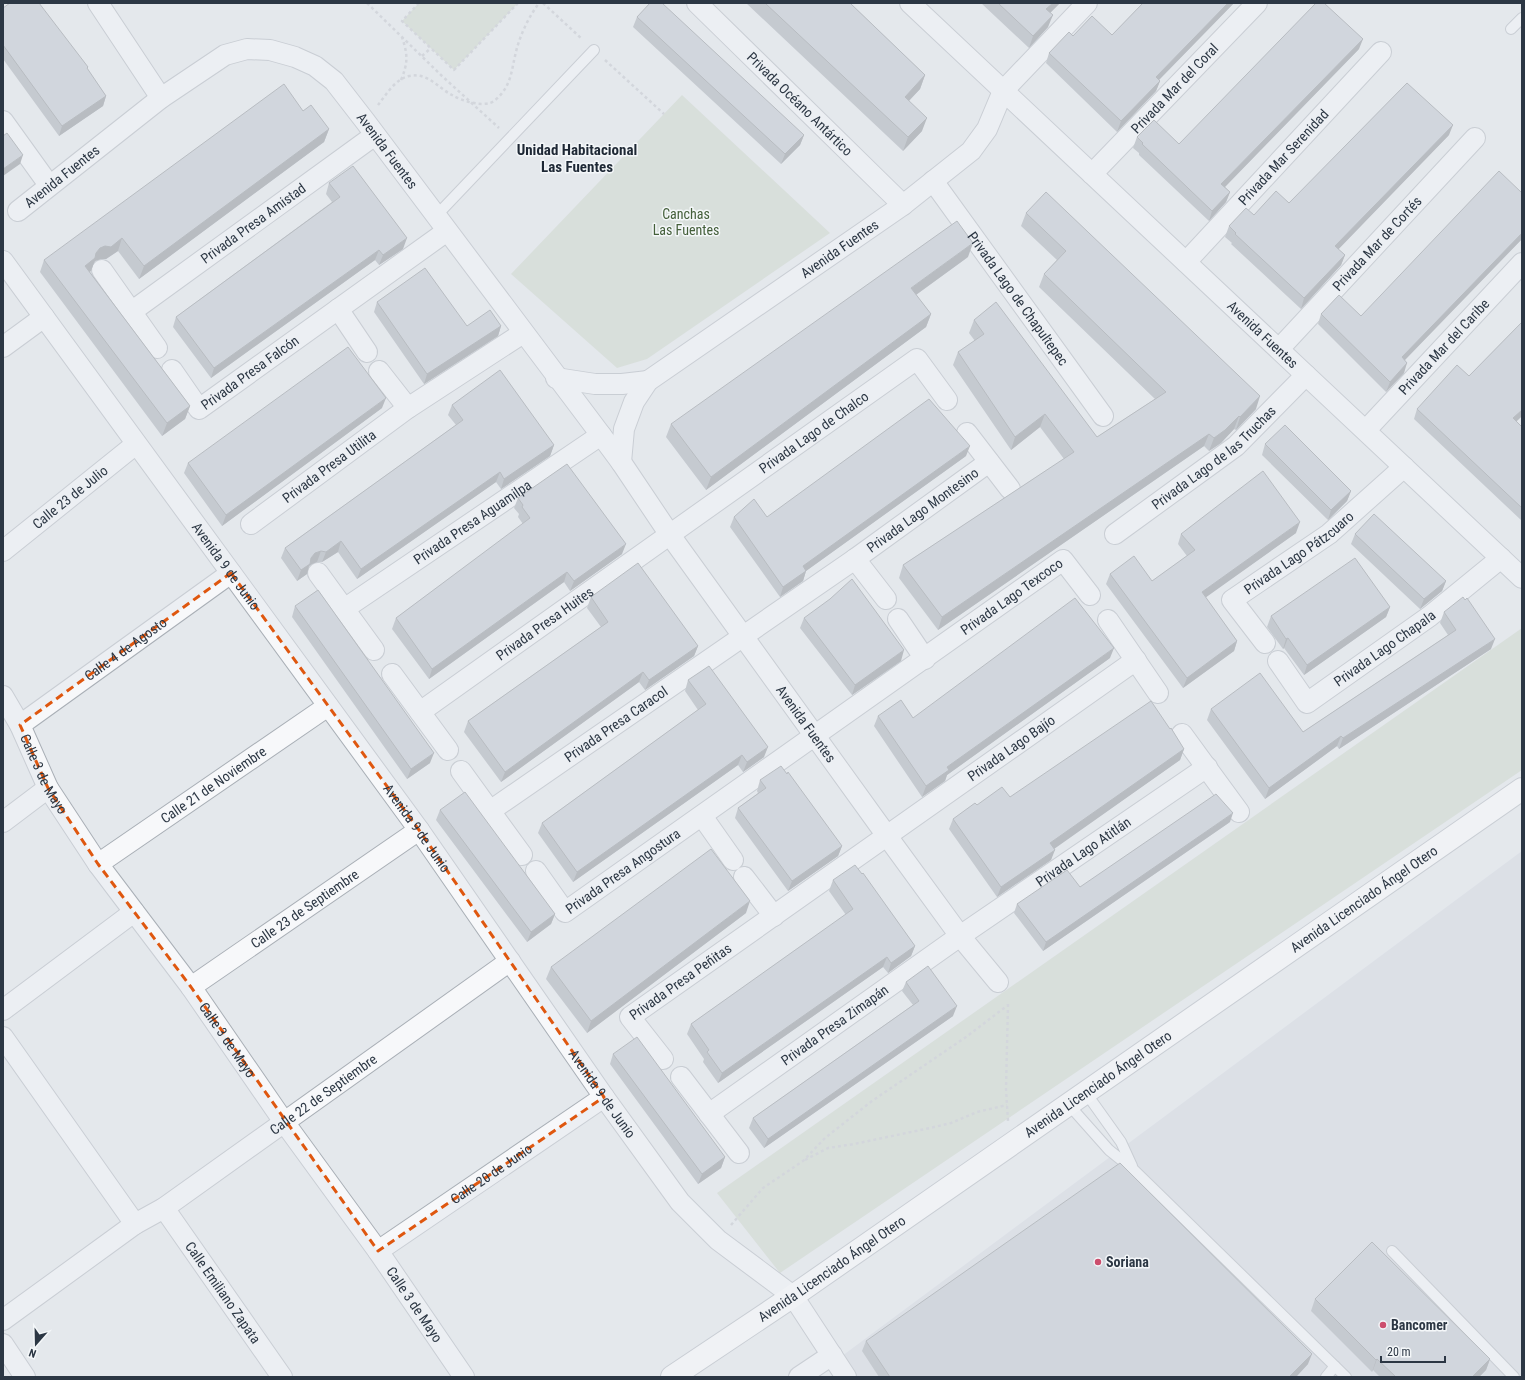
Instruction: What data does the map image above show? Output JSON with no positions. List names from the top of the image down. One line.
{"streets":{"main road":["Avenida Licenciado Ángel Otero"],"street":["Privada Mar del Coral","Privada Océano Antártico","Avenida Fuentes","Privada Mar Serenidad","Privada Presa Amistad","Privada Mar de Cortés","Privada Lago de Chapultepec","Privada Mar del Caribe","Privada Presa Falcón","Privada Lago de Chalco","Privada Lago de las Truchas","Privada Presa Utilita","Calle 23 de Julio","Privada Lago Montesino","Privada Presa Aguamilpa","Privada Lago Pátzcuaro","Avenida 9 de Junio","Privada Lago Texcoco","Privada Presa Huites","Privada Lago Chapala","Calle 4 de Agosto","Privada Presa Caracol","Privada Lago Bajío","Calle 3 de Mayo","Calle 21 de Noviembre","Privada Lago Atitlán","Privada Presa Angostura","Calle 23 de Septiembre","Privada Presa Peñitas","Privada Presa Zimapán","Calle 22 de Septiembre","Calle 20 de Junio","Calle Emiliano Zapata"]},"crossings":[["Privada Mar del Coral","Avenida Fuentes"],["Privada Océano Antártico","Avenida Fuentes"],["Avenida Fuentes","Privada Mar Serenidad"],["Avenida Fuentes","Privada Presa Amistad"],["Avenida Fuentes","Privada Mar de Cortés"],["Avenida Fuentes","Privada Lago de Chapultepec"],["Avenida Fuentes","Privada Mar del Caribe"],["Avenida Fuentes","Privada Presa Falcón"],["Avenida Fuentes","Privada Lago de Chalco"],["Avenida Fuentes","Privada Lago de las Truchas"],["Avenida Fuentes","Privada Presa Utilita"],["Avenida Fuentes","Privada Lago Montesino"],["Avenida Fuentes","Privada Presa Aguamilpa"],["Avenida Fuentes","Privada Lago Pátzcuaro"],["Avenida Fuentes","Privada Lago Texcoco"],["Avenida Fuentes","Privada Presa Huites"],["Avenida Fuentes","Privada Lago Chapala"],["Avenida Fuentes","Privada Presa Caracol"],["Avenida Fuentes","Privada Lago Bajío"],["Avenida Fuentes","Privada Lago Atitlán"],["Avenida Fuentes","Privada Presa Angostura"],["Avenida Fuentes","Privada Presa Peñitas"],["Avenida Fuentes","Privada Presa Zimapán"],["Privada Lago de Chalco","Privada Presa Huites"],["Calle 23 de Julio","Avenida 9 de Junio"],["Privada Lago Montesino","Privada Presa Caracol"],["Avenida 9 de Junio","Calle 4 de Agosto"],["Avenida 9 de Junio","Calle 21 de Noviembre"],["Avenida 9 de Junio","Avenida Licenciado Ángel Otero"],["Avenida 9 de Junio","Calle 23 de Septiembre"],["Avenida 9 de Junio","Calle 22 de Septiembre"],["Avenida 9 de Junio","Calle 20 de Junio"],["Privada Lago Texcoco","Privada Presa Angostura"],["Calle 4 de Agosto","Calle 3 de Mayo"],["Privada Lago Bajío","Privada Presa Peñitas"],["Calle 3 de Mayo","Calle 21 de Noviembre"],["Calle 3 de Mayo","Calle 23 de Septiembre"],["Calle 3 de Mayo","Calle 22 de Septiembre"],["Calle 3 de Mayo","Calle 20 de Junio"],["Privada Lago Atitlán","Privada Presa Zimapán"],["Calle 22 de Septiembre","Calle Emiliano Zapata"]],"districts":["Unidad Habitacional Las Fuentes"],"parks":["Canchas Las Fuentes"],"places":["Soriana","Bancomer"],"scale_bar":"20 m","north":"bottom"}
